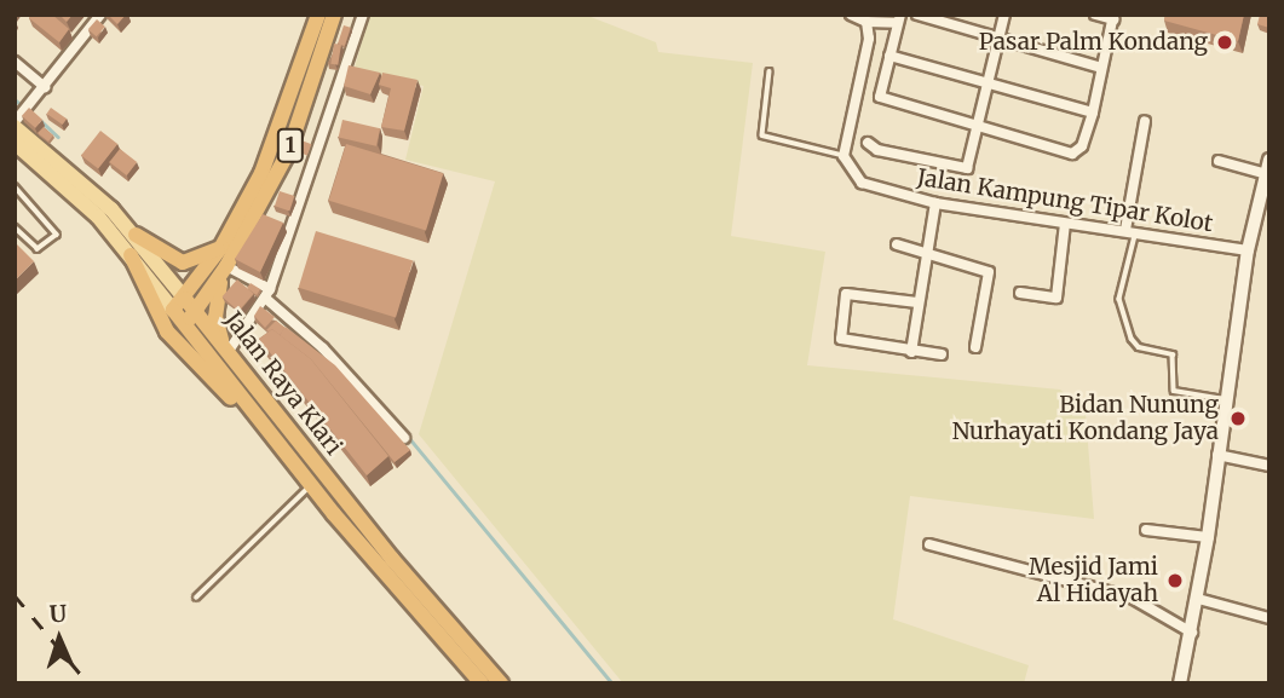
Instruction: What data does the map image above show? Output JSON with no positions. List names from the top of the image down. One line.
{"streets":{"highway":["1","Jalan Raya Klari"],"street":["Jalan Kampung Tipar Kolot"]},"crossings":[["1","Jalan Raya Klari"]],"places":["Pasar Palm Kondang","Bidan Nunung Nurhayati Kondang Jaya","Mesjid Jami Al Hidayah"],"north":"top"}
